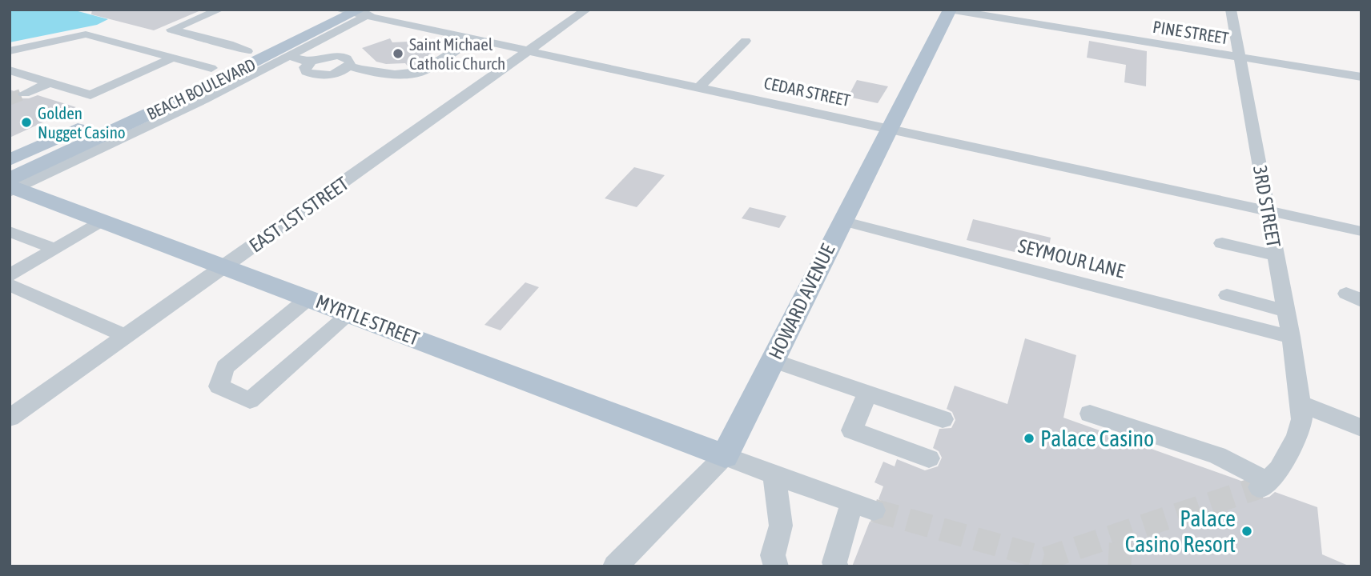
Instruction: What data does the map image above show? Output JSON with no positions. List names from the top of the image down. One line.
{"streets":{"main road":["BEACH BOULEVARD","HOWARD AVENUE","MYRTLE STREET"],"street":["PINE STREET","CEDAR STREET","3RD STREET","EAST 1ST STREET","SEYMOUR LANE"]},"crossings":[["PINE STREET","3RD STREET"],["PINE STREET","HOWARD AVENUE"],["BEACH BOULEVARD","CEDAR STREET"],["BEACH BOULEVARD","MYRTLE STREET"],["CEDAR STREET","3RD STREET"],["CEDAR STREET","EAST 1ST STREET"],["CEDAR STREET","HOWARD AVENUE"],["3RD STREET","SEYMOUR LANE"],["EAST 1ST STREET","MYRTLE STREET"],["SEYMOUR LANE","HOWARD AVENUE"],["HOWARD AVENUE","MYRTLE STREET"]],"places":["Saint Michael Catholic Church","Golden Nugget Casino","Palace Casino","Palace Casino Resort"]}
